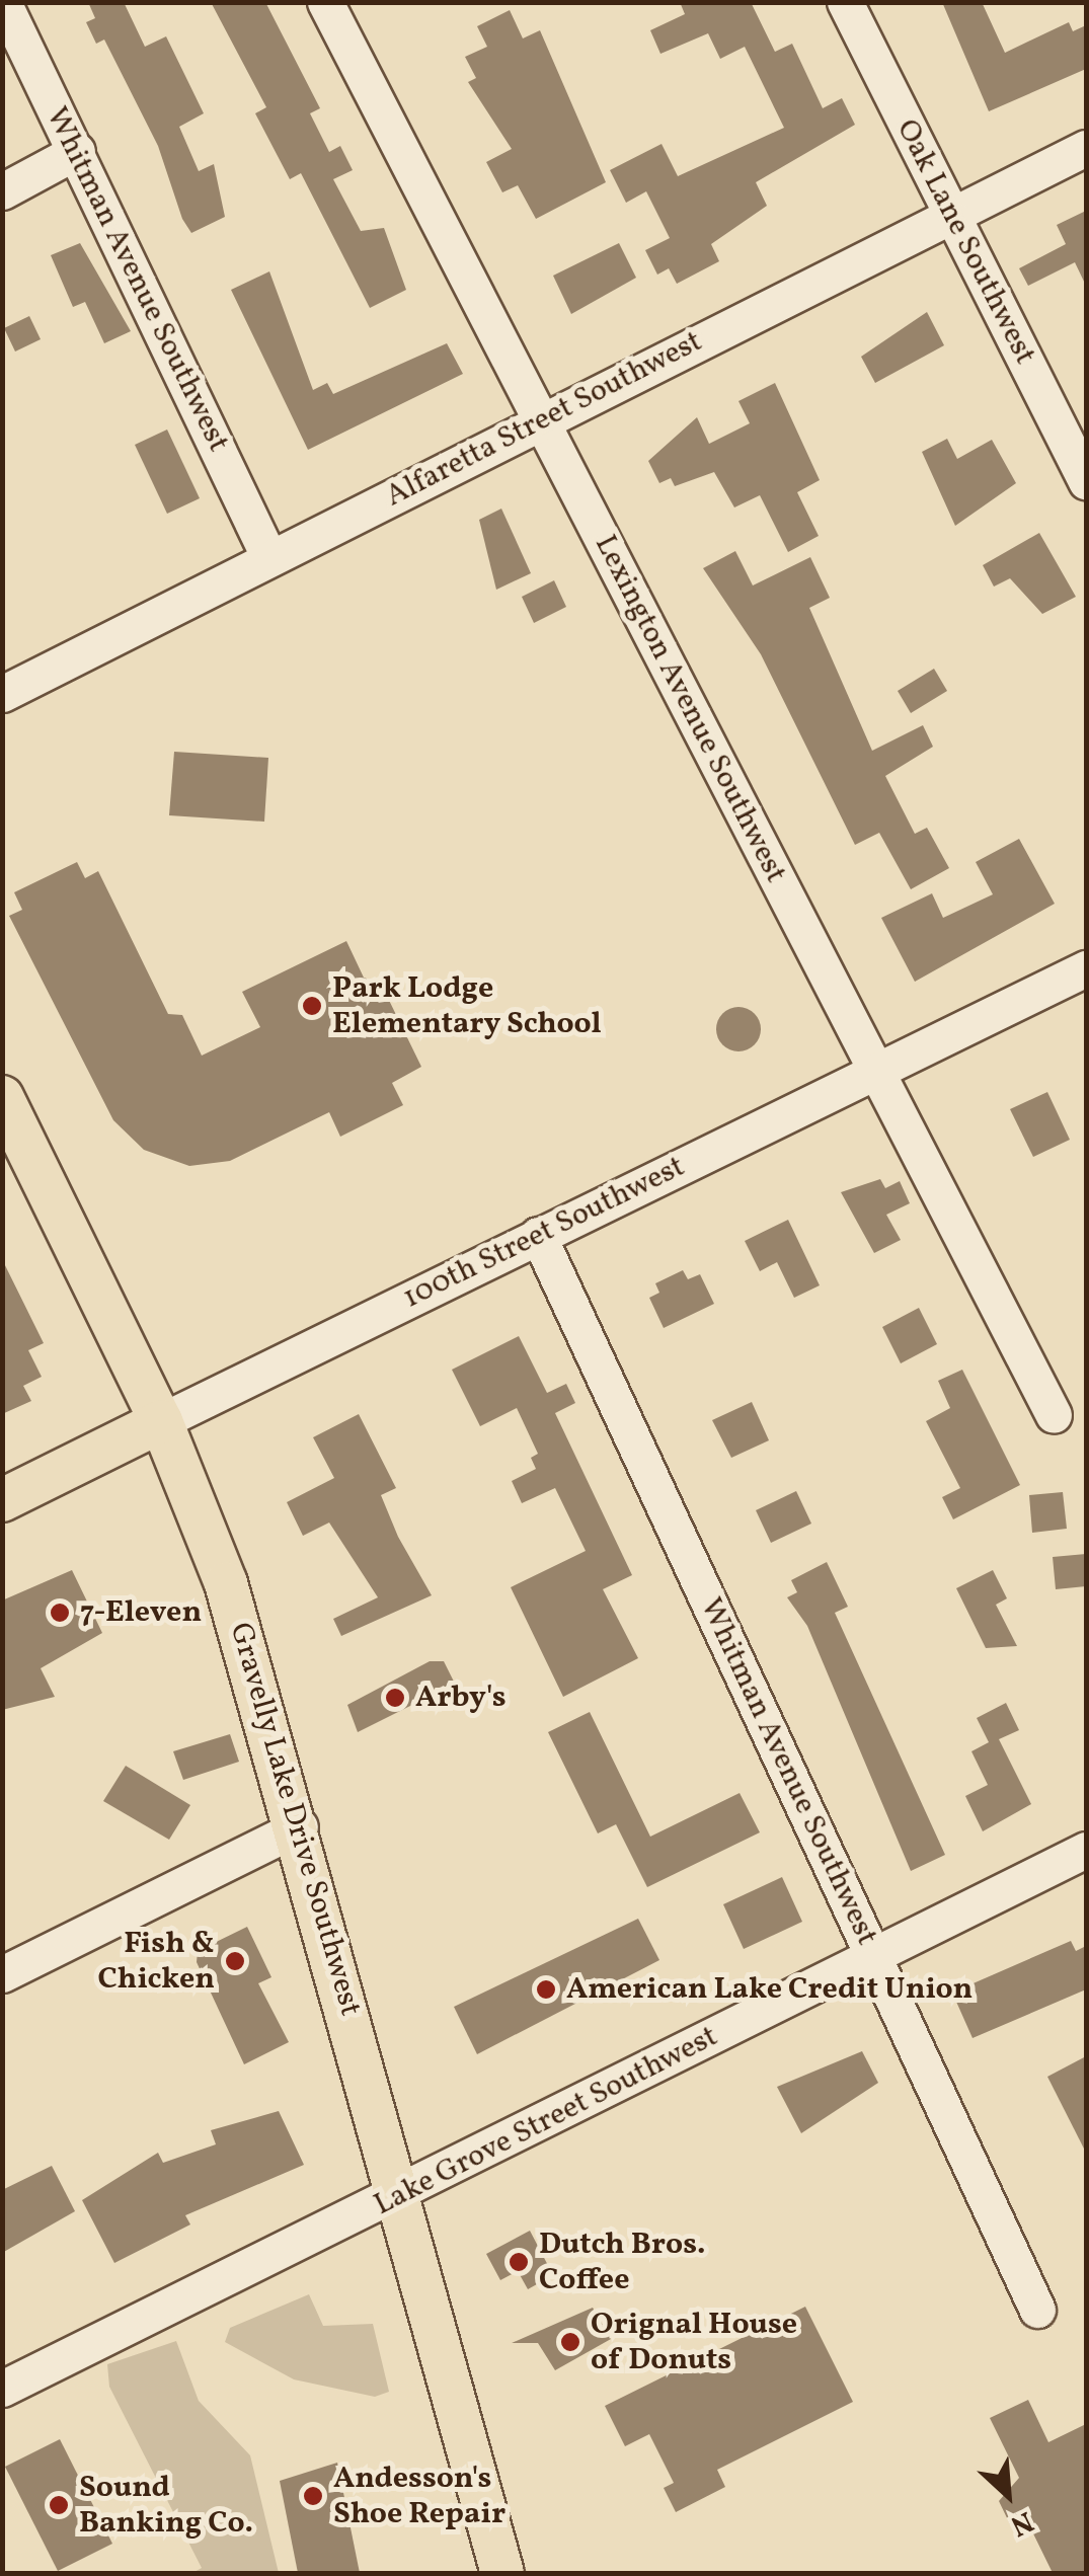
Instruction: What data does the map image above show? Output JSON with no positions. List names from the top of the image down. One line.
{"streets":{"main road":["100th Street Southwest","Gravelly Lake Drive Southwest"],"street":["Oak Lane Southwest","Whitman Avenue Southwest","Alfaretta Street Southwest","Lexington Avenue Southwest","Lake Grove Street Southwest"]},"crossings":[["Oak Lane Southwest","Alfaretta Street Southwest"],["Whitman Avenue Southwest","Alfaretta Street Southwest"],["Whitman Avenue Southwest","100th Street Southwest"],["Whitman Avenue Southwest","Lake Grove Street Southwest"],["Alfaretta Street Southwest","Lexington Avenue Southwest"],["Lexington Avenue Southwest","100th Street Southwest"],["100th Street Southwest","Gravelly Lake Drive Southwest"],["Gravelly Lake Drive Southwest","Lake Grove Street Southwest"]],"places":["Park Lodge Elementary School","7-Eleven","Arby's","Fish & Chicken","American Lake Credit Union","Dutch Bros. Coffee","Orignal House of Donuts","Andesson's Shoe Repair","Sound Banking Co."],"north":"bottom right"}
